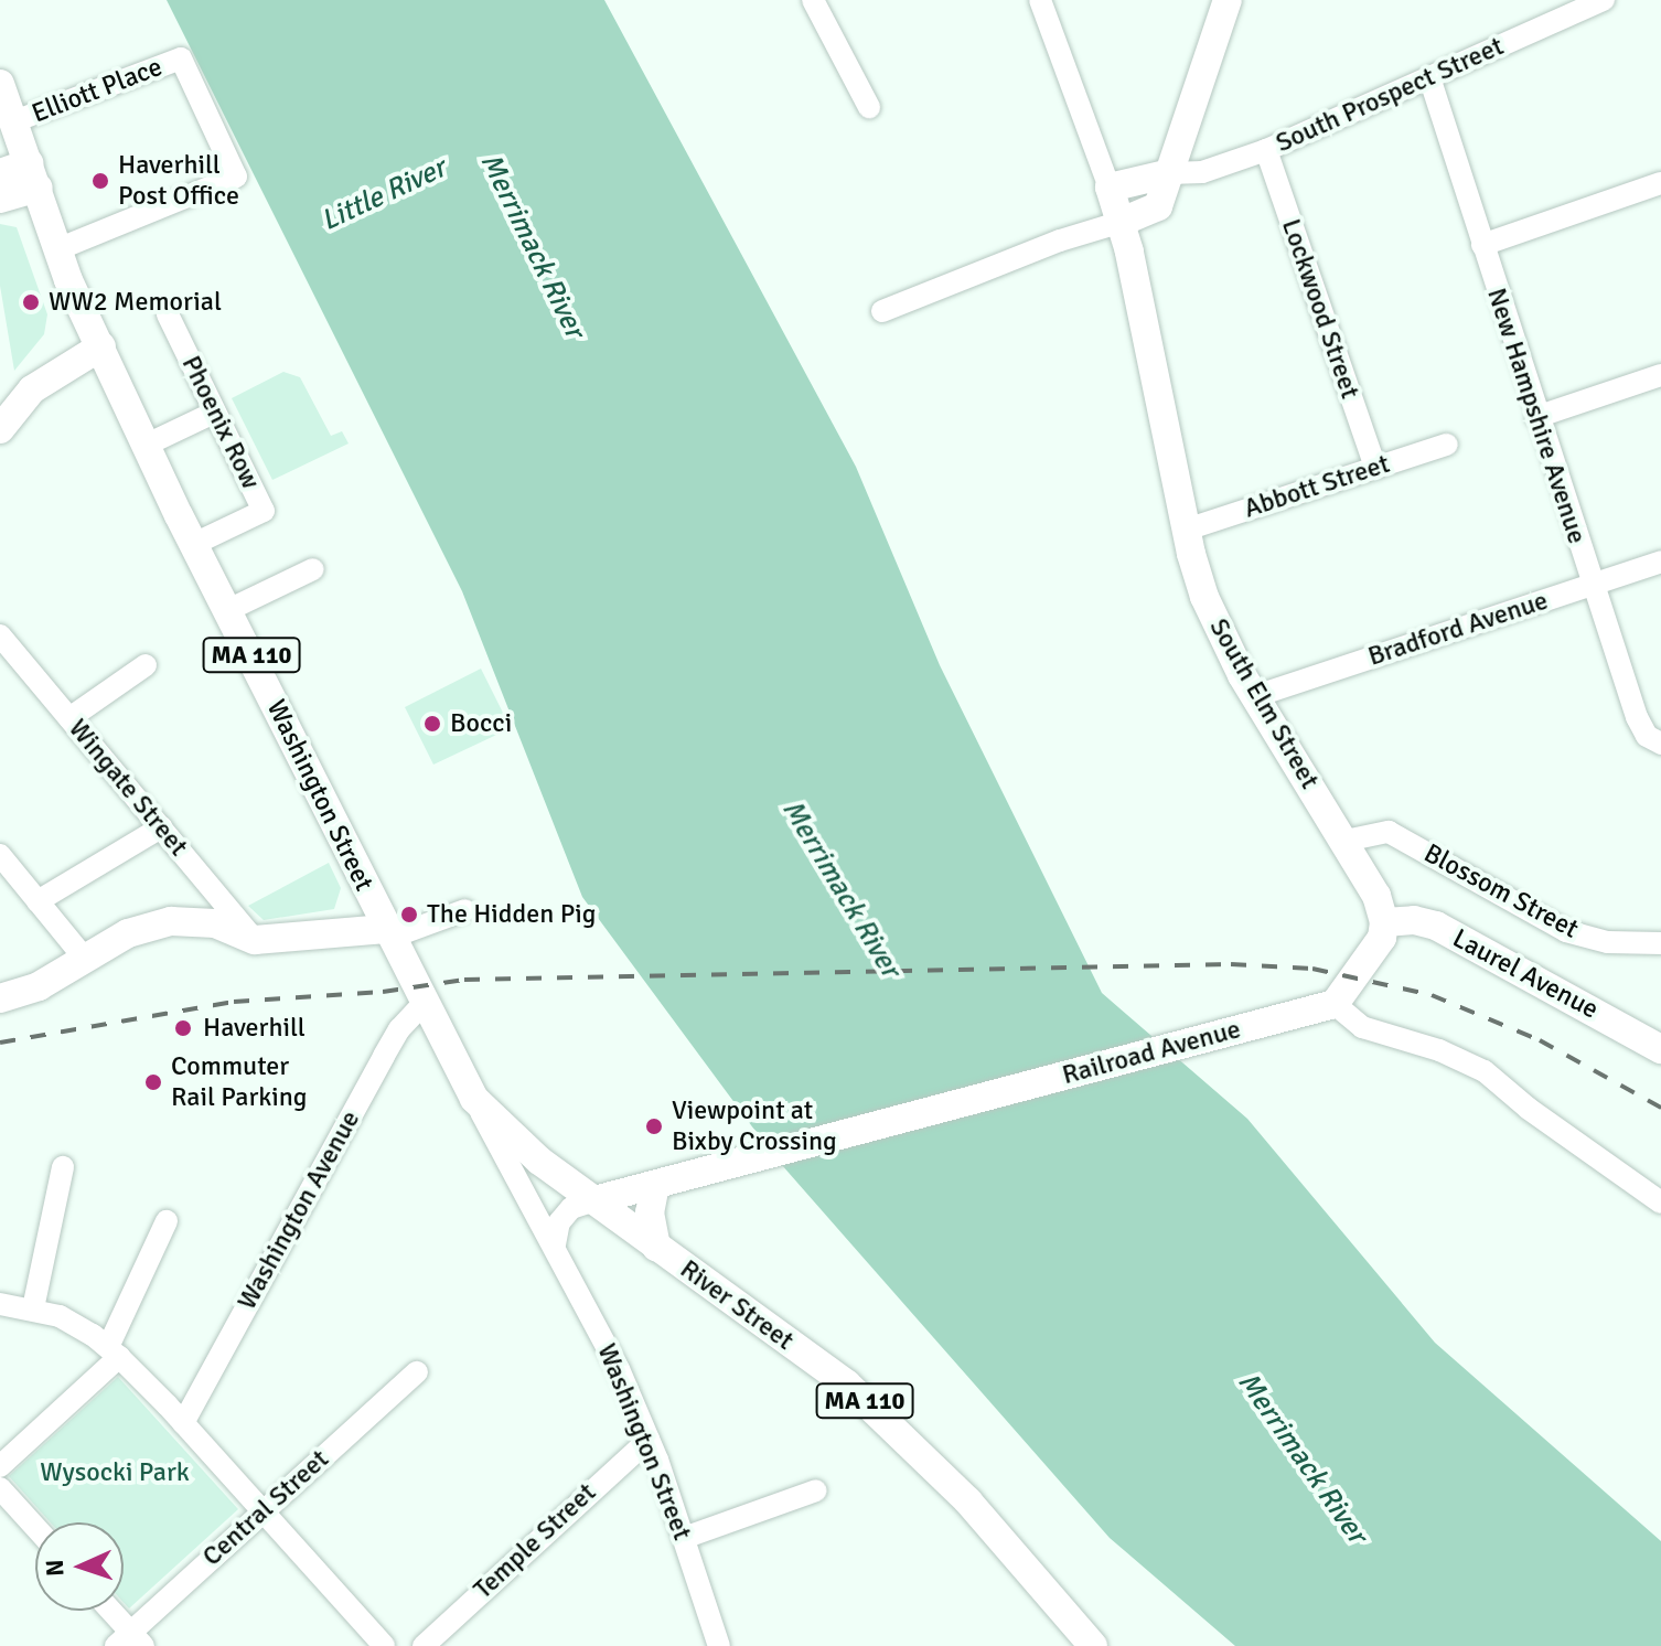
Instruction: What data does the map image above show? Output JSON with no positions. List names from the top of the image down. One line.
{"streets":{"main road":["MA 110","South Elm Street","Washington Street","Laurel Avenue","Railroad Avenue","River Street"],"street":["Elliott Place","South Prospect Street","Lockwood Street","New Hampshire Avenue","Phoenix Row","Abbott Street","Bradford Avenue","Wingate Street","Blossom Street","Washington Avenue","Central Street","Temple Street"]},"crossings":[["Elliott Place","MA 110"],["South Prospect Street","Lockwood Street"],["South Prospect Street","New Hampshire Avenue"],["Lockwood Street","Abbott Street"],["New Hampshire Avenue","Bradford Avenue"],["Phoenix Row","Washington Street"],["Abbott Street","South Elm Street"],["Bradford Avenue","South Elm Street"],["MA 110","Washington Street"],["South Elm Street","Blossom Street"],["South Elm Street","Laurel Avenue"],["Washington Street","Railroad Avenue"],["Washington Street","Washington Avenue"],["Washington Street","River Street"],["Washington Street","Temple Street"],["Railroad Avenue","River Street"]],"water":["Little River","Merrimack River"],"parks":["Wysocki Park"],"places":["Haverhill Post Office","WW2 Memorial","Bocci","The Hidden Pig","Haverhill","Commuter Rail Parking","Viewpoint at Bixby Crossing"],"north":"left"}
